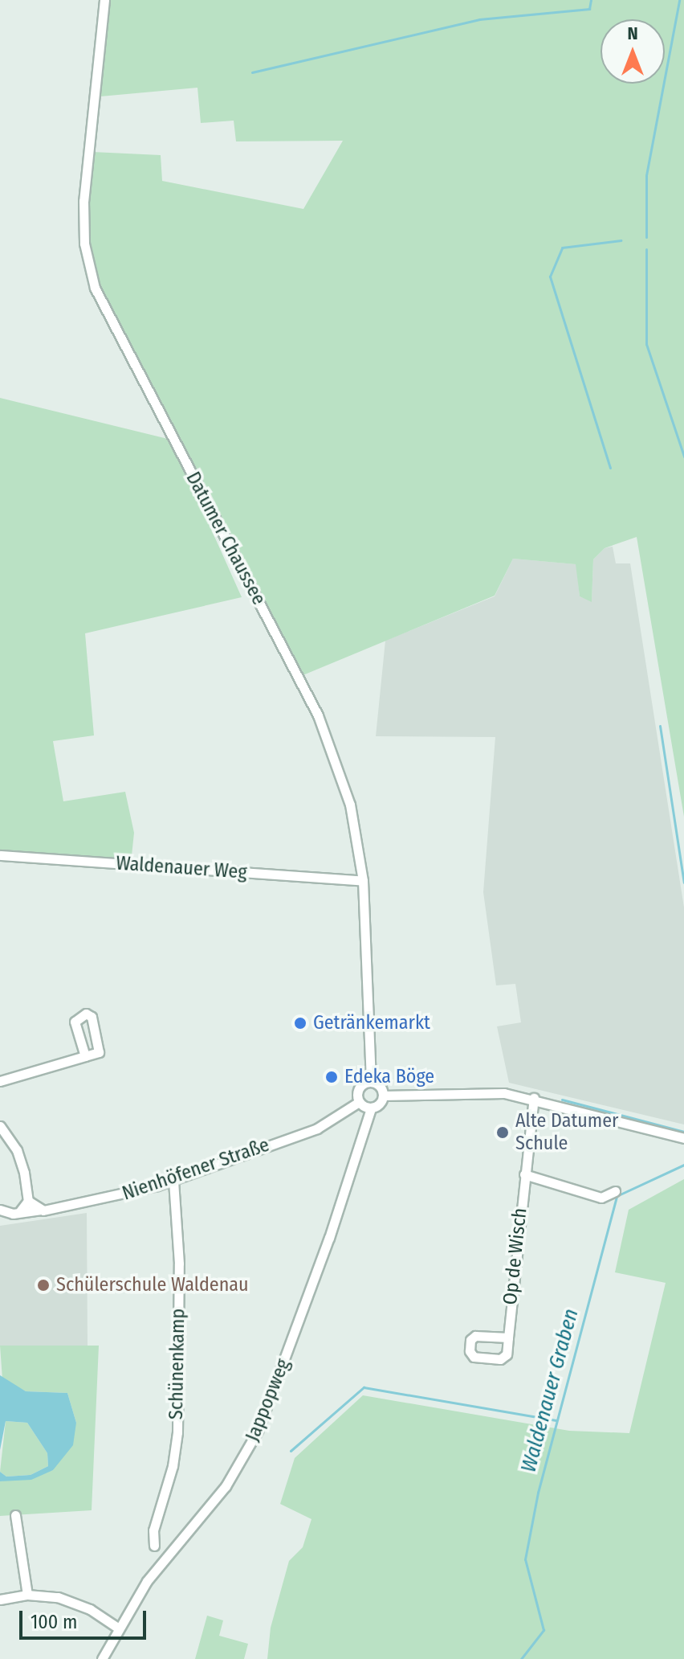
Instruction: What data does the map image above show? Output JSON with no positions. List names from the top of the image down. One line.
{"streets":{"street":["Datumer Chaussee","Waldenauer Weg","Nienhöfener Straße","Op de Wisch","Schünenkamp","Jappopweg"]},"crossings":[["Datumer Chaussee","Waldenauer Weg"],["Datumer Chaussee","Nienhöfener Straße"],["Datumer Chaussee","Jappopweg"],["Nienhöfener Straße","Schünenkamp"],["Nienhöfener Straße","Jappopweg"]],"water":["Waldenauer Graben"],"places":["Getränkemarkt","Edeka Böge","Alte Datumer Schule","Schülerschule Waldenau"],"scale_bar":"100 m","north":"top"}
